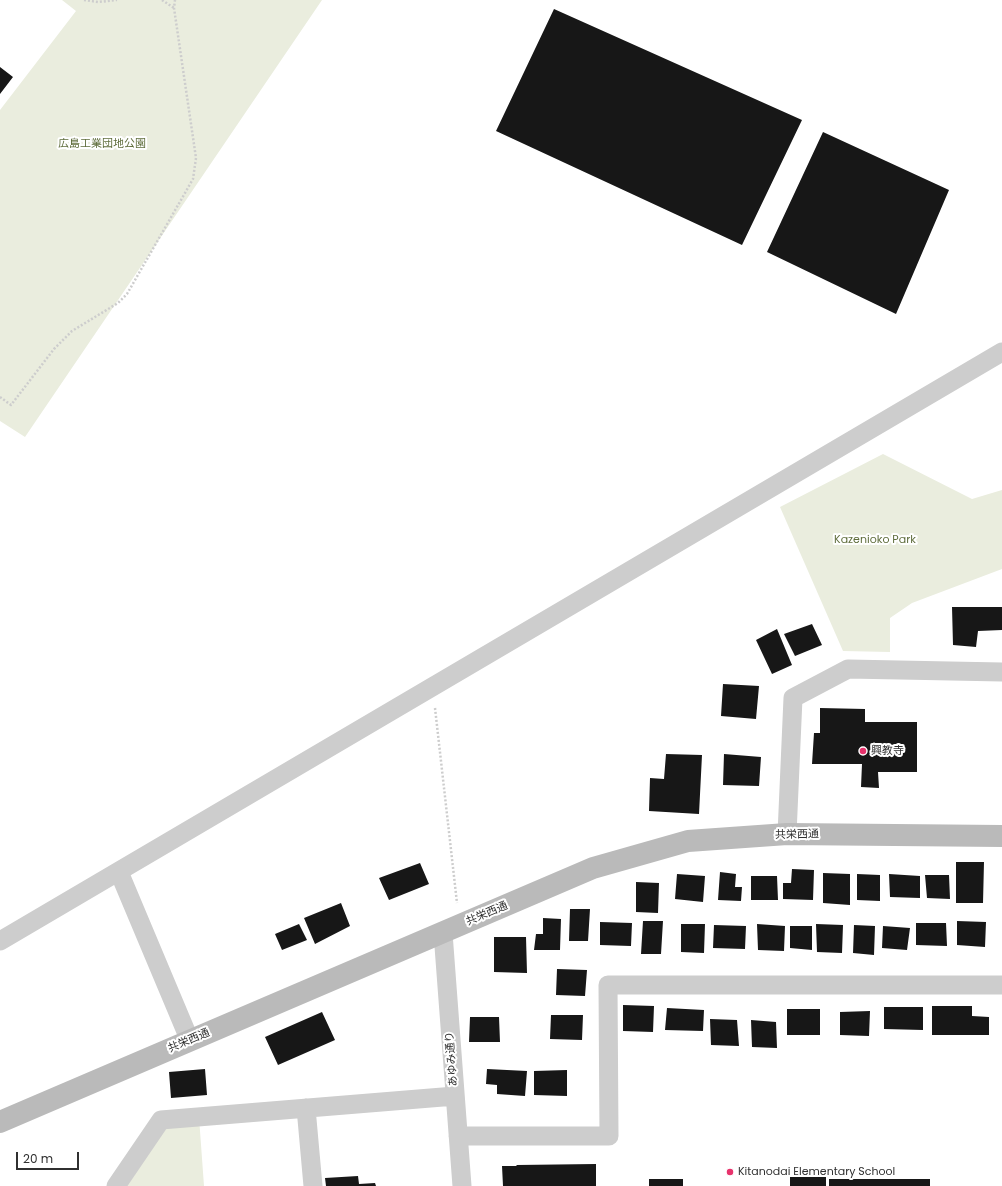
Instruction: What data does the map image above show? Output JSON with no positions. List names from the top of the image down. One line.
{"streets":{"street":["共栄西通","あゆみ通り"]},"crossings":[["共栄西通","あゆみ通り"]],"parks":["広島工業団地公園","Kazenioko Park"],"places":["興教寺","Kitanodai Elementary School"],"scale_bar":"20 m"}
